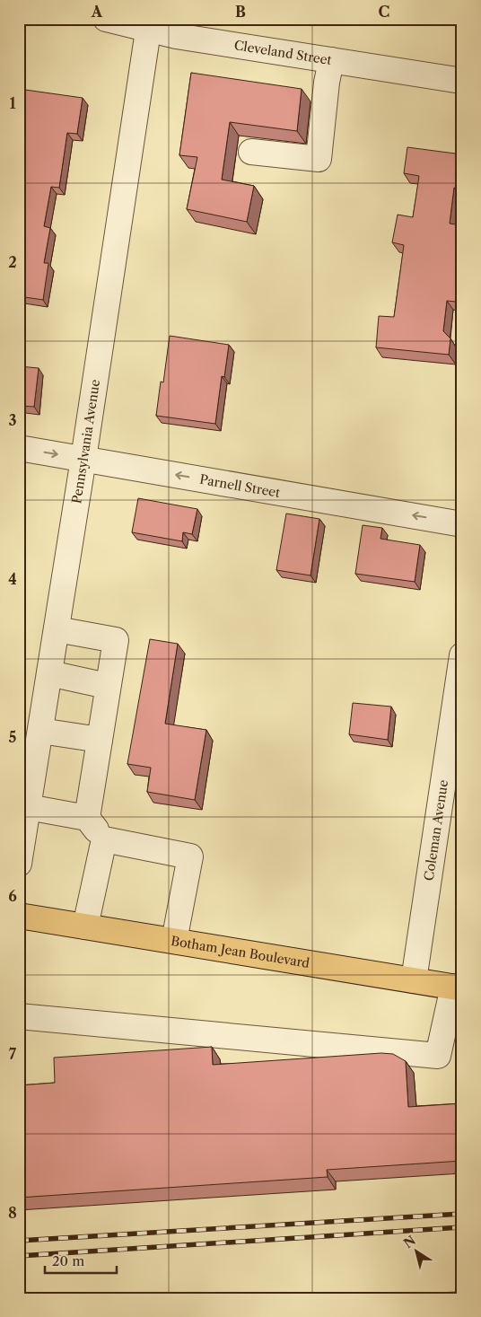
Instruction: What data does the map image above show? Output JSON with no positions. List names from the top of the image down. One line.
{"streets":{"main road":["Botham Jean Boulevard"],"street":["Cleveland Street","Pennsylvania Avenue","Parnell Street","Coleman Avenue"]},"crossings":[["Cleveland Street","Pennsylvania Avenue"],["Pennsylvania Avenue","Parnell Street"],["Coleman Avenue","Botham Jean Boulevard"]],"scale_bar":"20 m","north":"top left","grid":{"columns":["A","B","C"],"rows":["1","2","3","4","5","6","7","8"]}}
